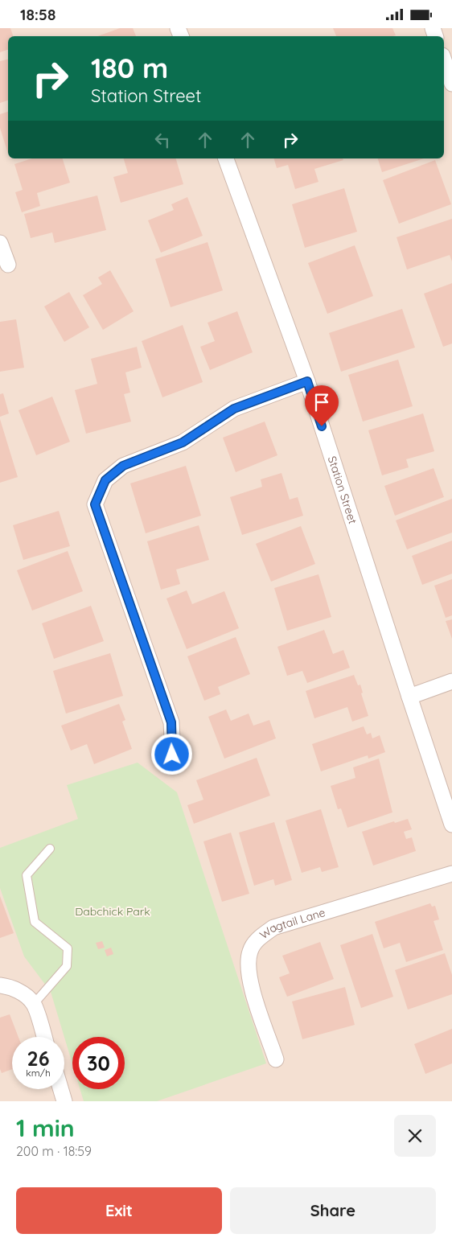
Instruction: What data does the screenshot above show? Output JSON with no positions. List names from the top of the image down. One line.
{"streets":{"street":["Station Street","Wagtail Lane"]},"parks":["Dabchick Park"],"page":{"status":"18:58","turn":["180 m","Station Street"],"speed":"26 km/h","limit":"30","heading":["1 min","200 m · 18:59"],"buttons":["Exit","Share"]}}
